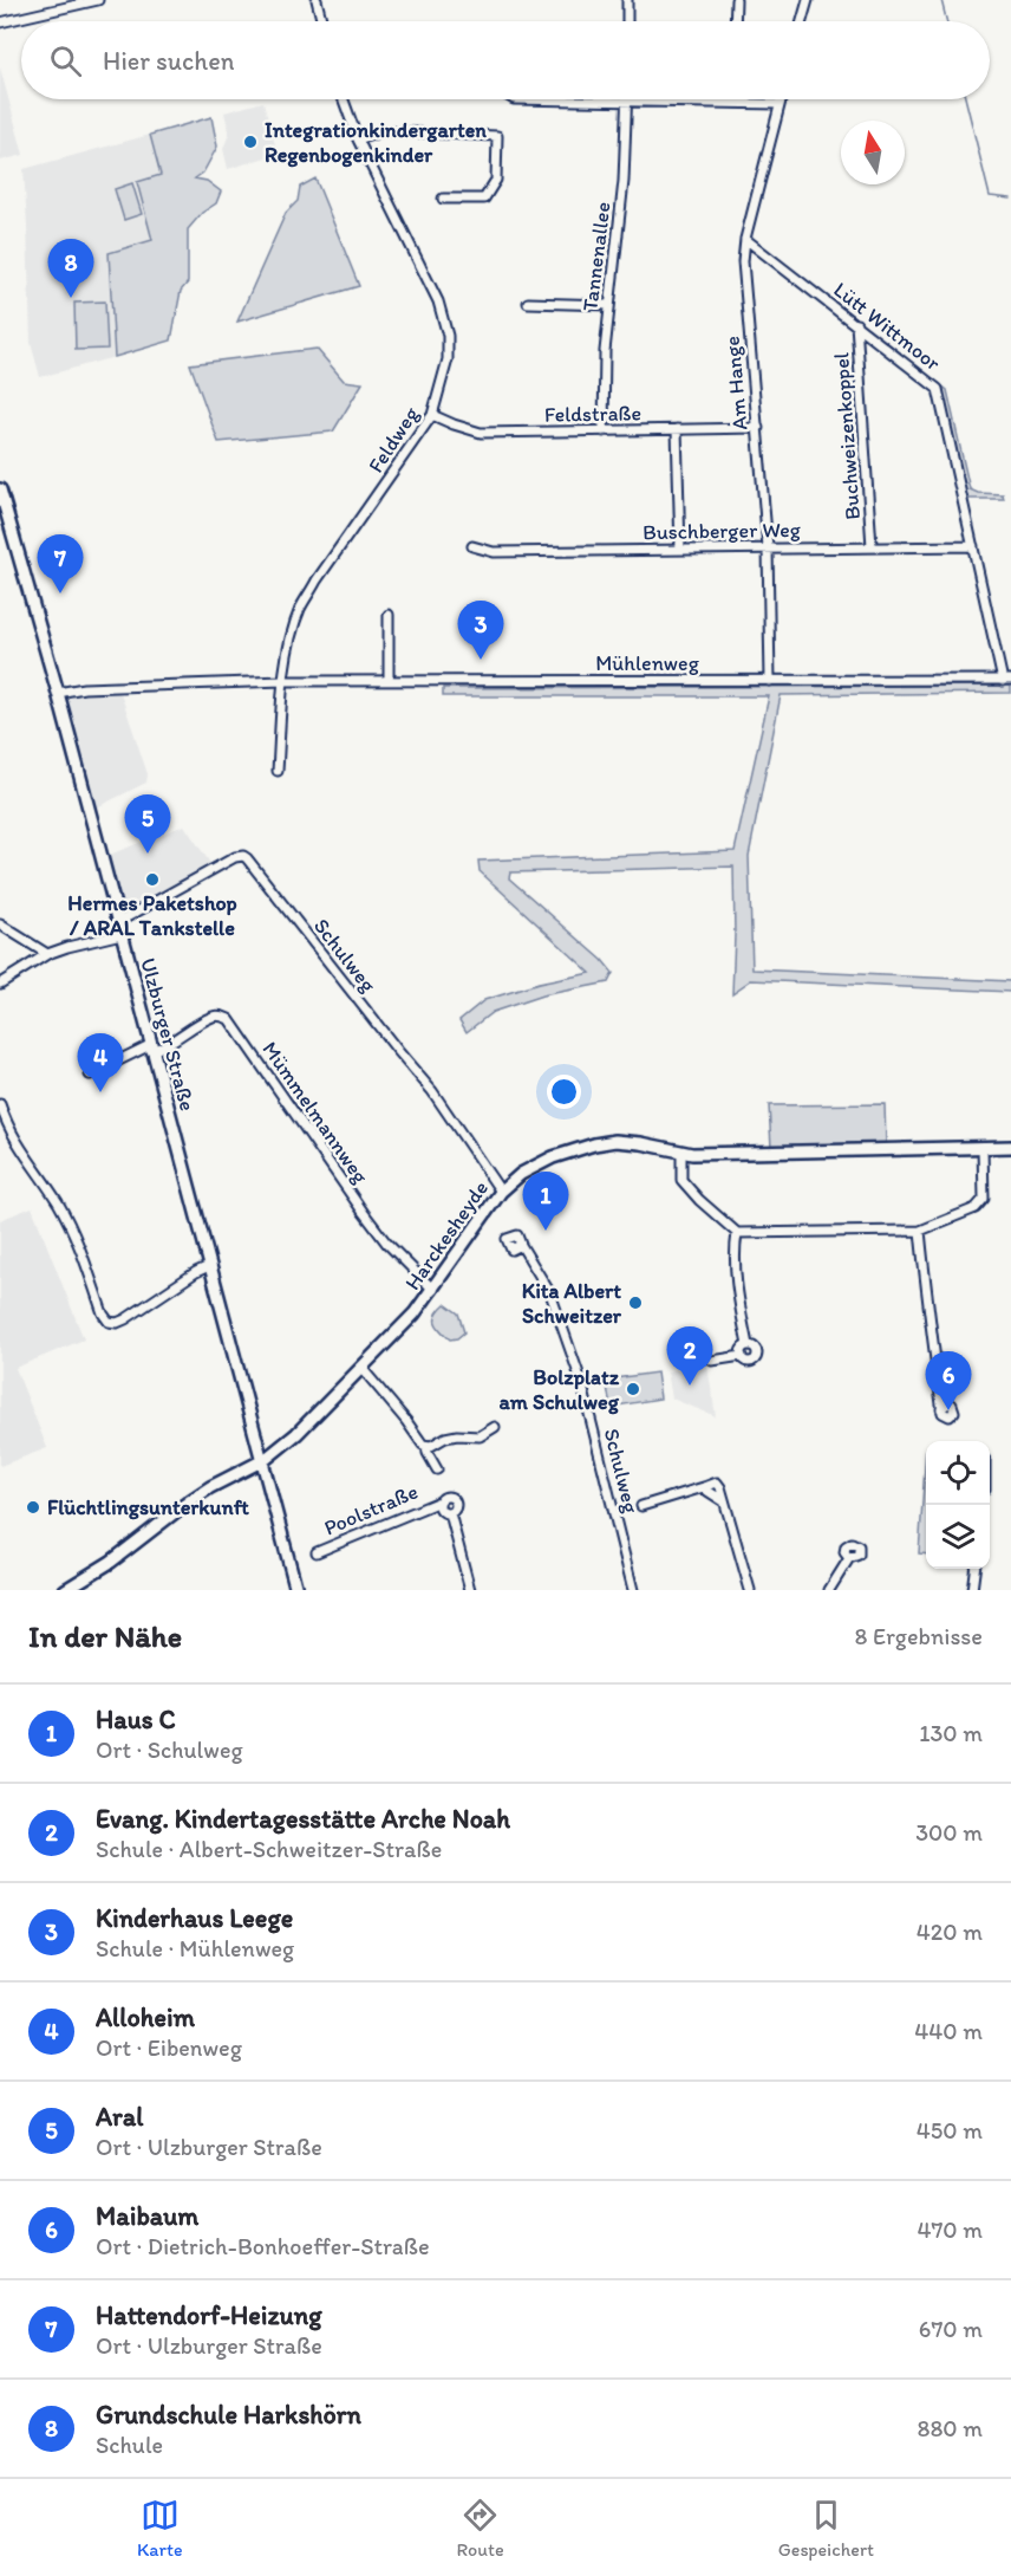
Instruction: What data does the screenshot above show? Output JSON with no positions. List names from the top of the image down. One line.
{"streets":{"main road":["Ulzburger Straße","Harckesheyde"],"street":["Tannenallee","Lütt Wittmoor","Am Hange","Feldstraße","Buchweizenkoppel","Feldweg","Buschberger Weg","Mühlenweg","Schulweg","Mümmelmannweg","Poolstraße"]},"crossings":[["Tannenallee","Feldstraße"],["Lütt Wittmoor","Am Hange"],["Lütt Wittmoor","Buchweizenkoppel"],["Lütt Wittmoor","Buschberger Weg"],["Lütt Wittmoor","Mühlenweg"],["Am Hange","Feldstraße"],["Am Hange","Buschberger Weg"],["Am Hange","Mühlenweg"],["Feldstraße","Feldweg"],["Buchweizenkoppel","Buschberger Weg"],["Feldweg","Mühlenweg"],["Mühlenweg","Ulzburger Straße"],["Schulweg","Ulzburger Straße"],["Schulweg","Harckesheyde"],["Ulzburger Straße","Mümmelmannweg"],["Ulzburger Straße","Harckesheyde"],["Mümmelmannweg","Harckesheyde"]],"places":["Integrationkindergarten Regenbogenkinder","Hermes Paketshop / ARAL Tankstelle","Kita Albert Schweitzer","Bolzplatz am Schulweg","Flüchtlingsunterkunft"],"north":"top","page":{"search":"Hier suchen","pins":["8","7","3","5","4","1","2","6"],"heading":["In der Nähe","8 Ergebnisse"],"list":[{"mark":"1","name":"Haus C","note":"Ort · Schulweg","value":"130 m"},{"mark":"2","name":"Evang. Kindertagesstätte Arche Noah","note":"Schule · Albert-Schweitzer-Straße","value":"300 m"},{"mark":"3","name":"Kinderhaus Leege","note":"Schule · Mühlenweg","value":"420 m"},{"mark":"4","name":"Alloheim","note":"Ort · Eibenweg","value":"440 m"},{"mark":"5","name":"Aral","note":"Ort · Ulzburger Straße","value":"450 m"},{"mark":"6","name":"Maibaum","note":"Ort · Dietrich-Bonhoeffer-Straße","value":"470 m"},{"mark":"7","name":"Hattendorf-Heizung","note":"Ort · Ulzburger Straße","value":"670 m"},{"mark":"8","name":"Grundschule Harkshörn","note":"Schule","value":"880 m"}],"nav":["Karte","Route","Gespeichert"]}}
